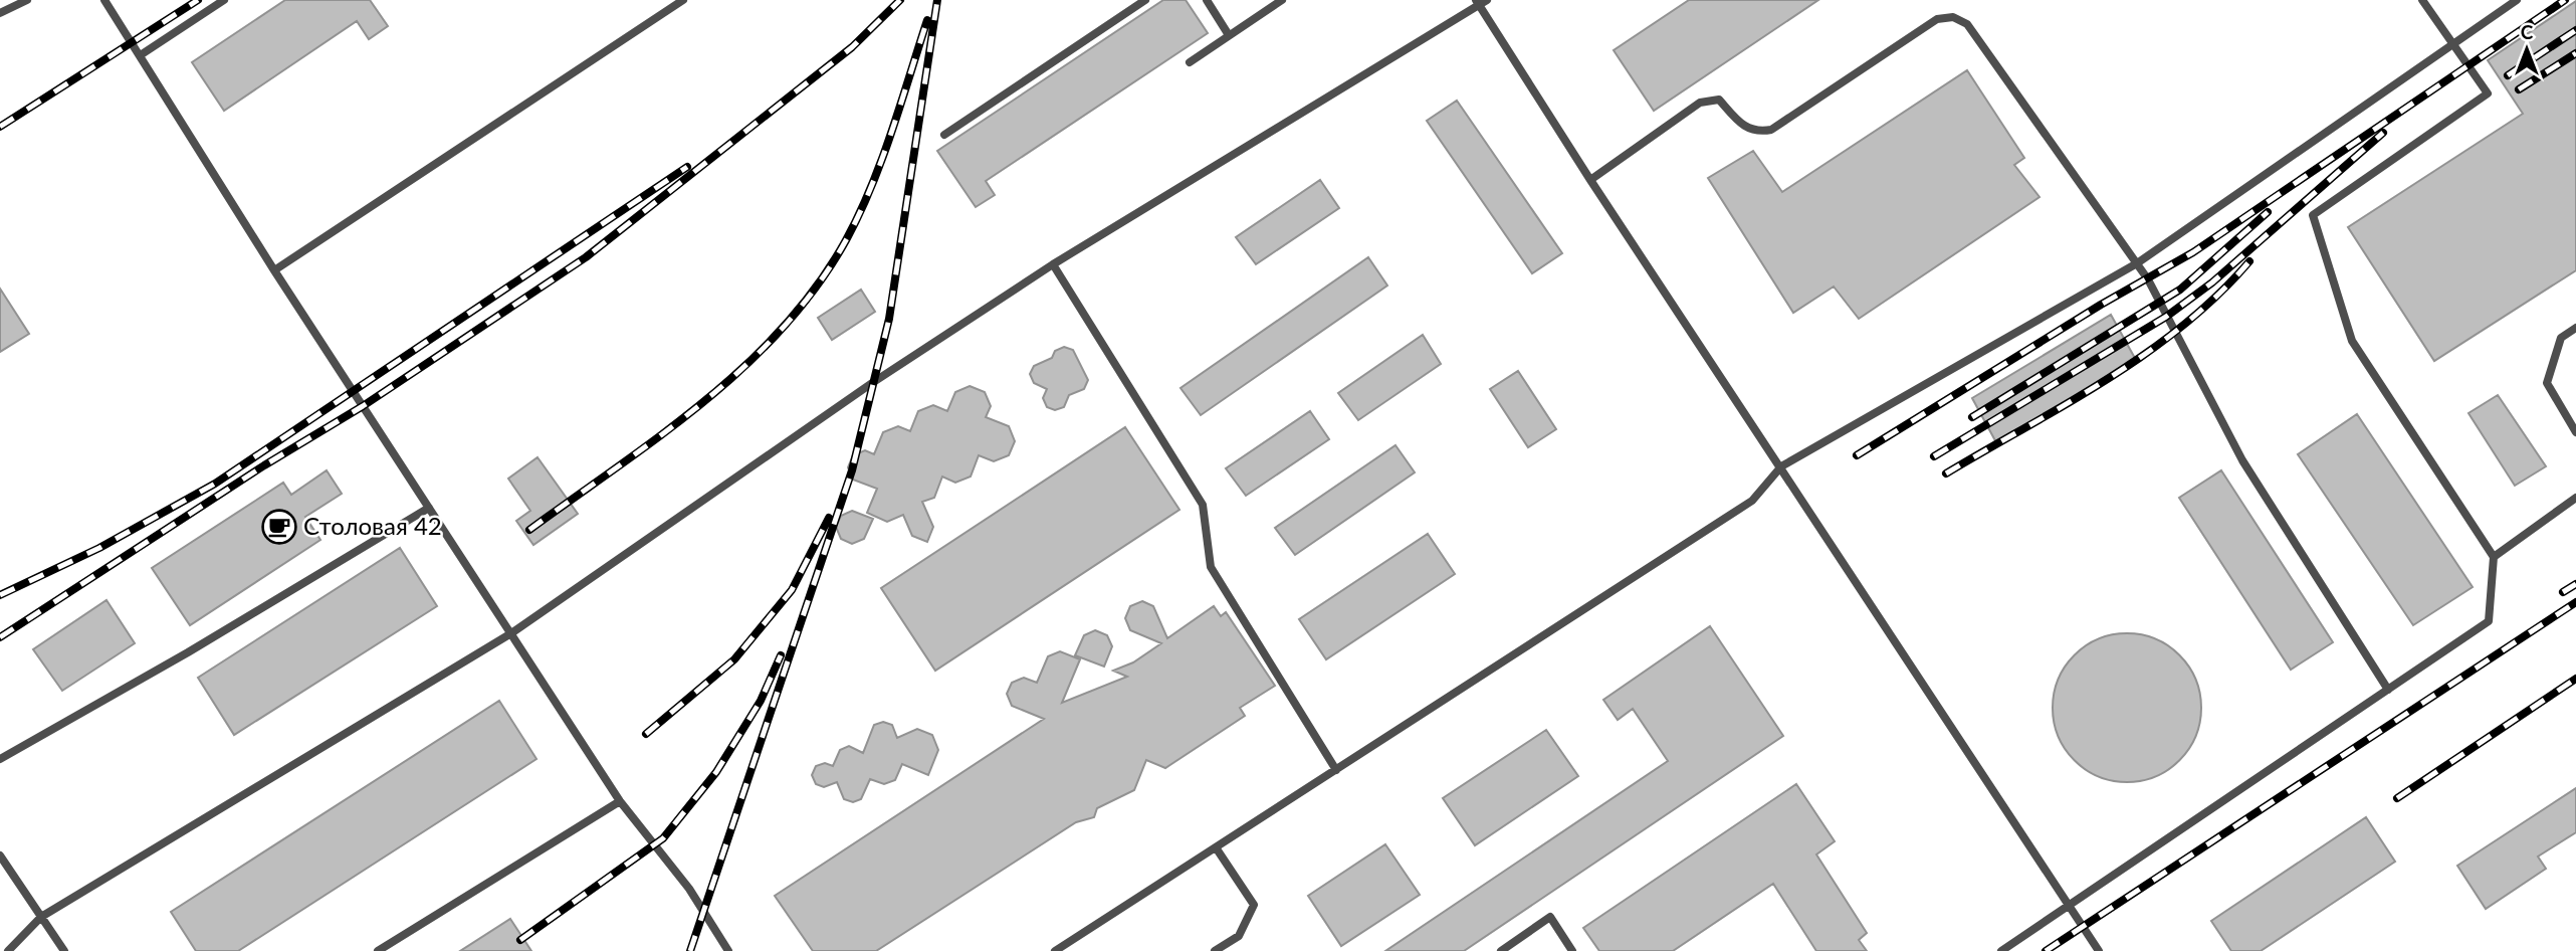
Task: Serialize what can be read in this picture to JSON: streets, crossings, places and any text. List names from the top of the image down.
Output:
{
  "places": {
    "cafe": ["Столовая 42"]
  },
  "north": "top"
}
